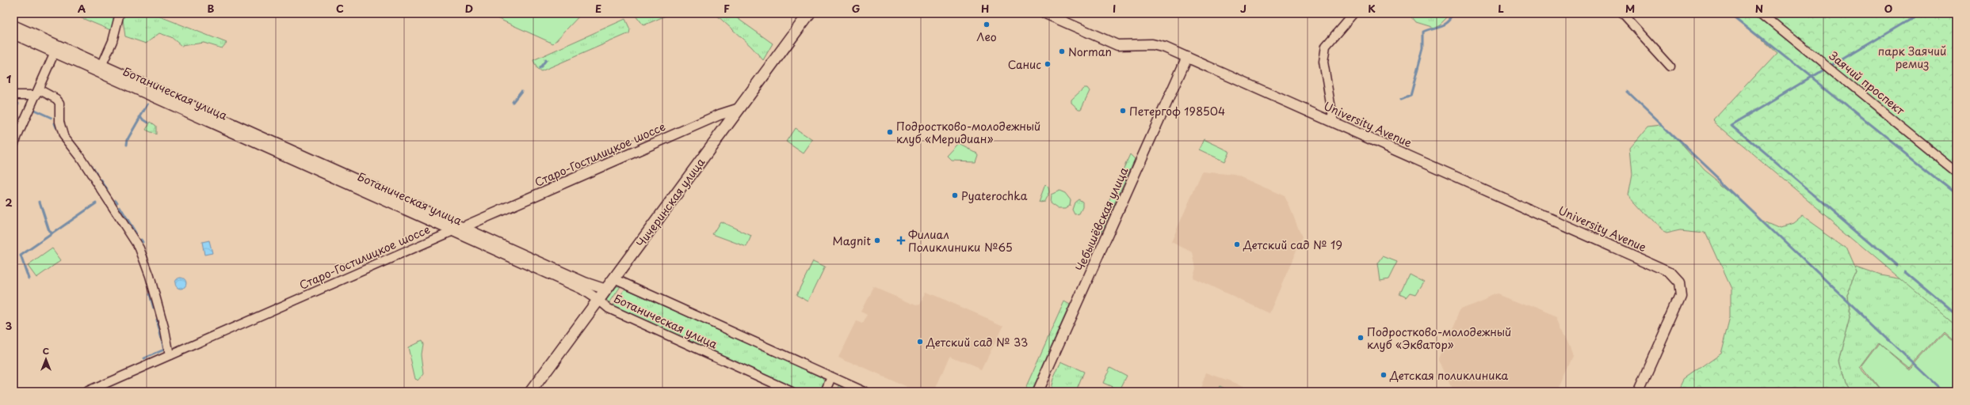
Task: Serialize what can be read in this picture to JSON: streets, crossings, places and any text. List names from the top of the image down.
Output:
{
  "streets": {
    "main road": ["Чичеринская улица"],
    "street": [
      "Заячий проспект",
      "Ботаническая улица",
      "University Avenue",
      "Старо-Гостилицкое шоссе",
      "Чебышёвская улица"
    ]
  },
  "crossings": [
    ["Ботаническая улица", "Старо-Гостилицкое шоссе"],
    ["Ботаническая улица", "Чичеринская улица"],
    ["University Avenue", "Чебышёвская улица"],
    ["Старо-Гостилицкое шоссе", "Чичеринская улица"]
  ],
  "parks": ["парк Заячий ремиз"],
  "places": {
    "other": [
      "Лео",
      "Norman",
      "Санис",
      "Петергоф 198504",
      "Подростково-молодежный клуб «Меридиан»",
      "Pyaterochka",
      "Magnit",
      "Детский сад № 19",
      "Подростково-молодежный клуб «Экватор»",
      "Детский сад № 33",
      "Детская поликлиника"
    ],
    "health": ["Филиал Поликлиники №65"]
  },
  "north": "top",
  "grid": {
    "columns": [
      "A",
      "B",
      "C",
      "D",
      "E",
      "F",
      "G",
      "H",
      "I",
      "J",
      "K",
      "L",
      "M",
      "N",
      "O"
    ],
    "rows": ["1", "2", "3"]
  }
}
